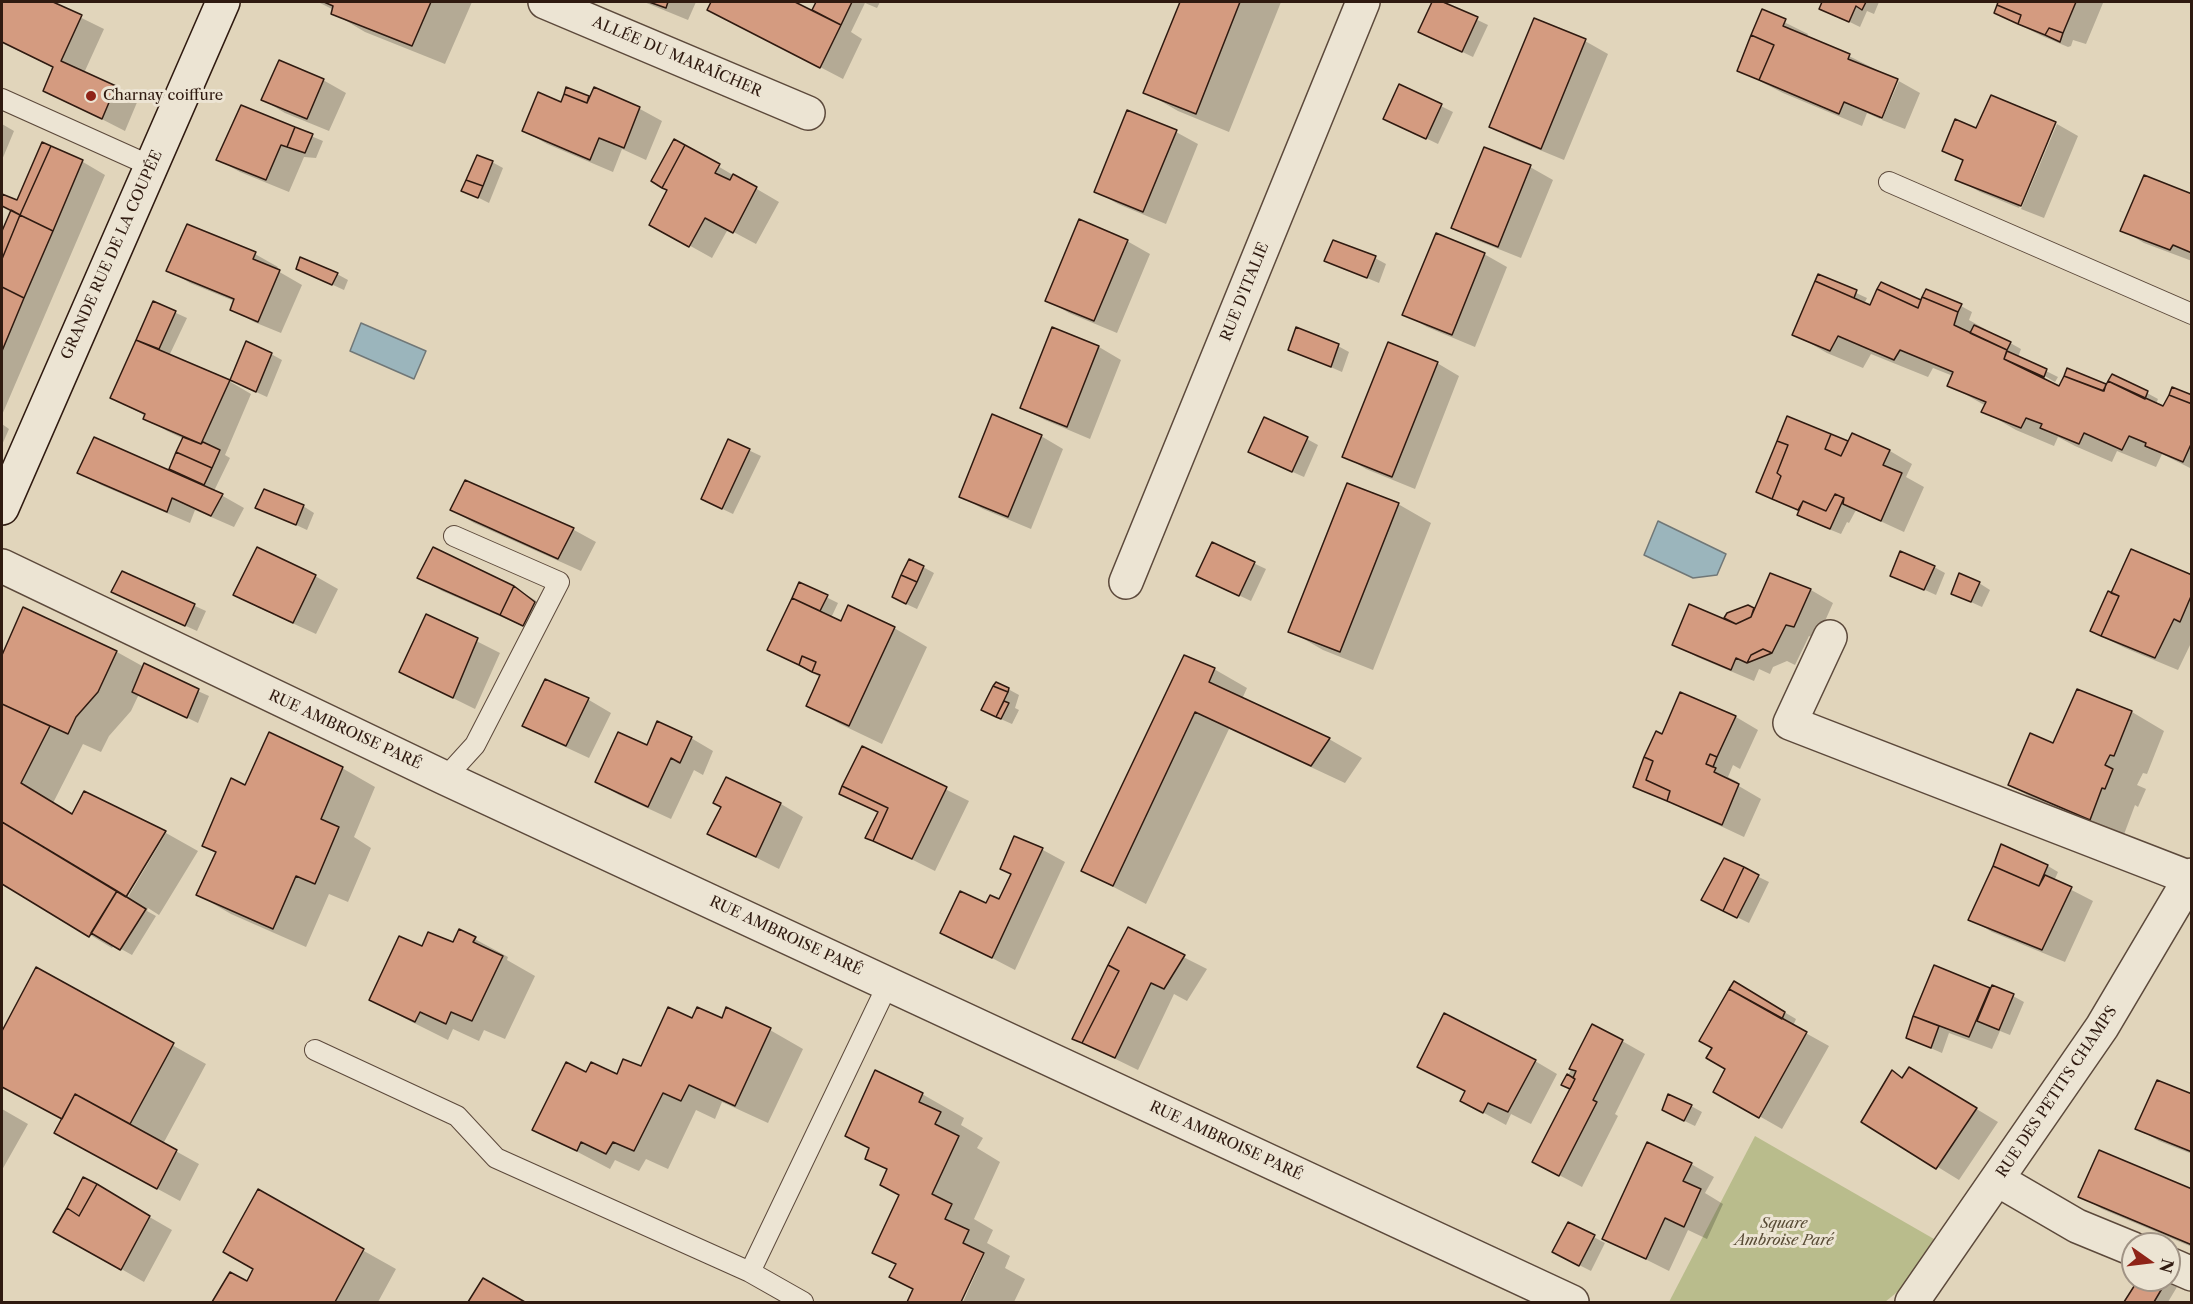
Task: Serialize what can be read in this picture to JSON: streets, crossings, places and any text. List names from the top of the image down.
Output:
{
  "streets": {
    "street": [
      "ALLÉE DU MARAÎCHER",
      "GRANDE RUE DE LA COUPÉE",
      "RUE D'ITALIE",
      "RUE AMBROISE PARÉ",
      "RUE DES PETITS CHAMPS"
    ]
  },
  "parks": ["Square Ambroise Paré"],
  "places": ["Charnay coiffure"],
  "north": "right"
}
